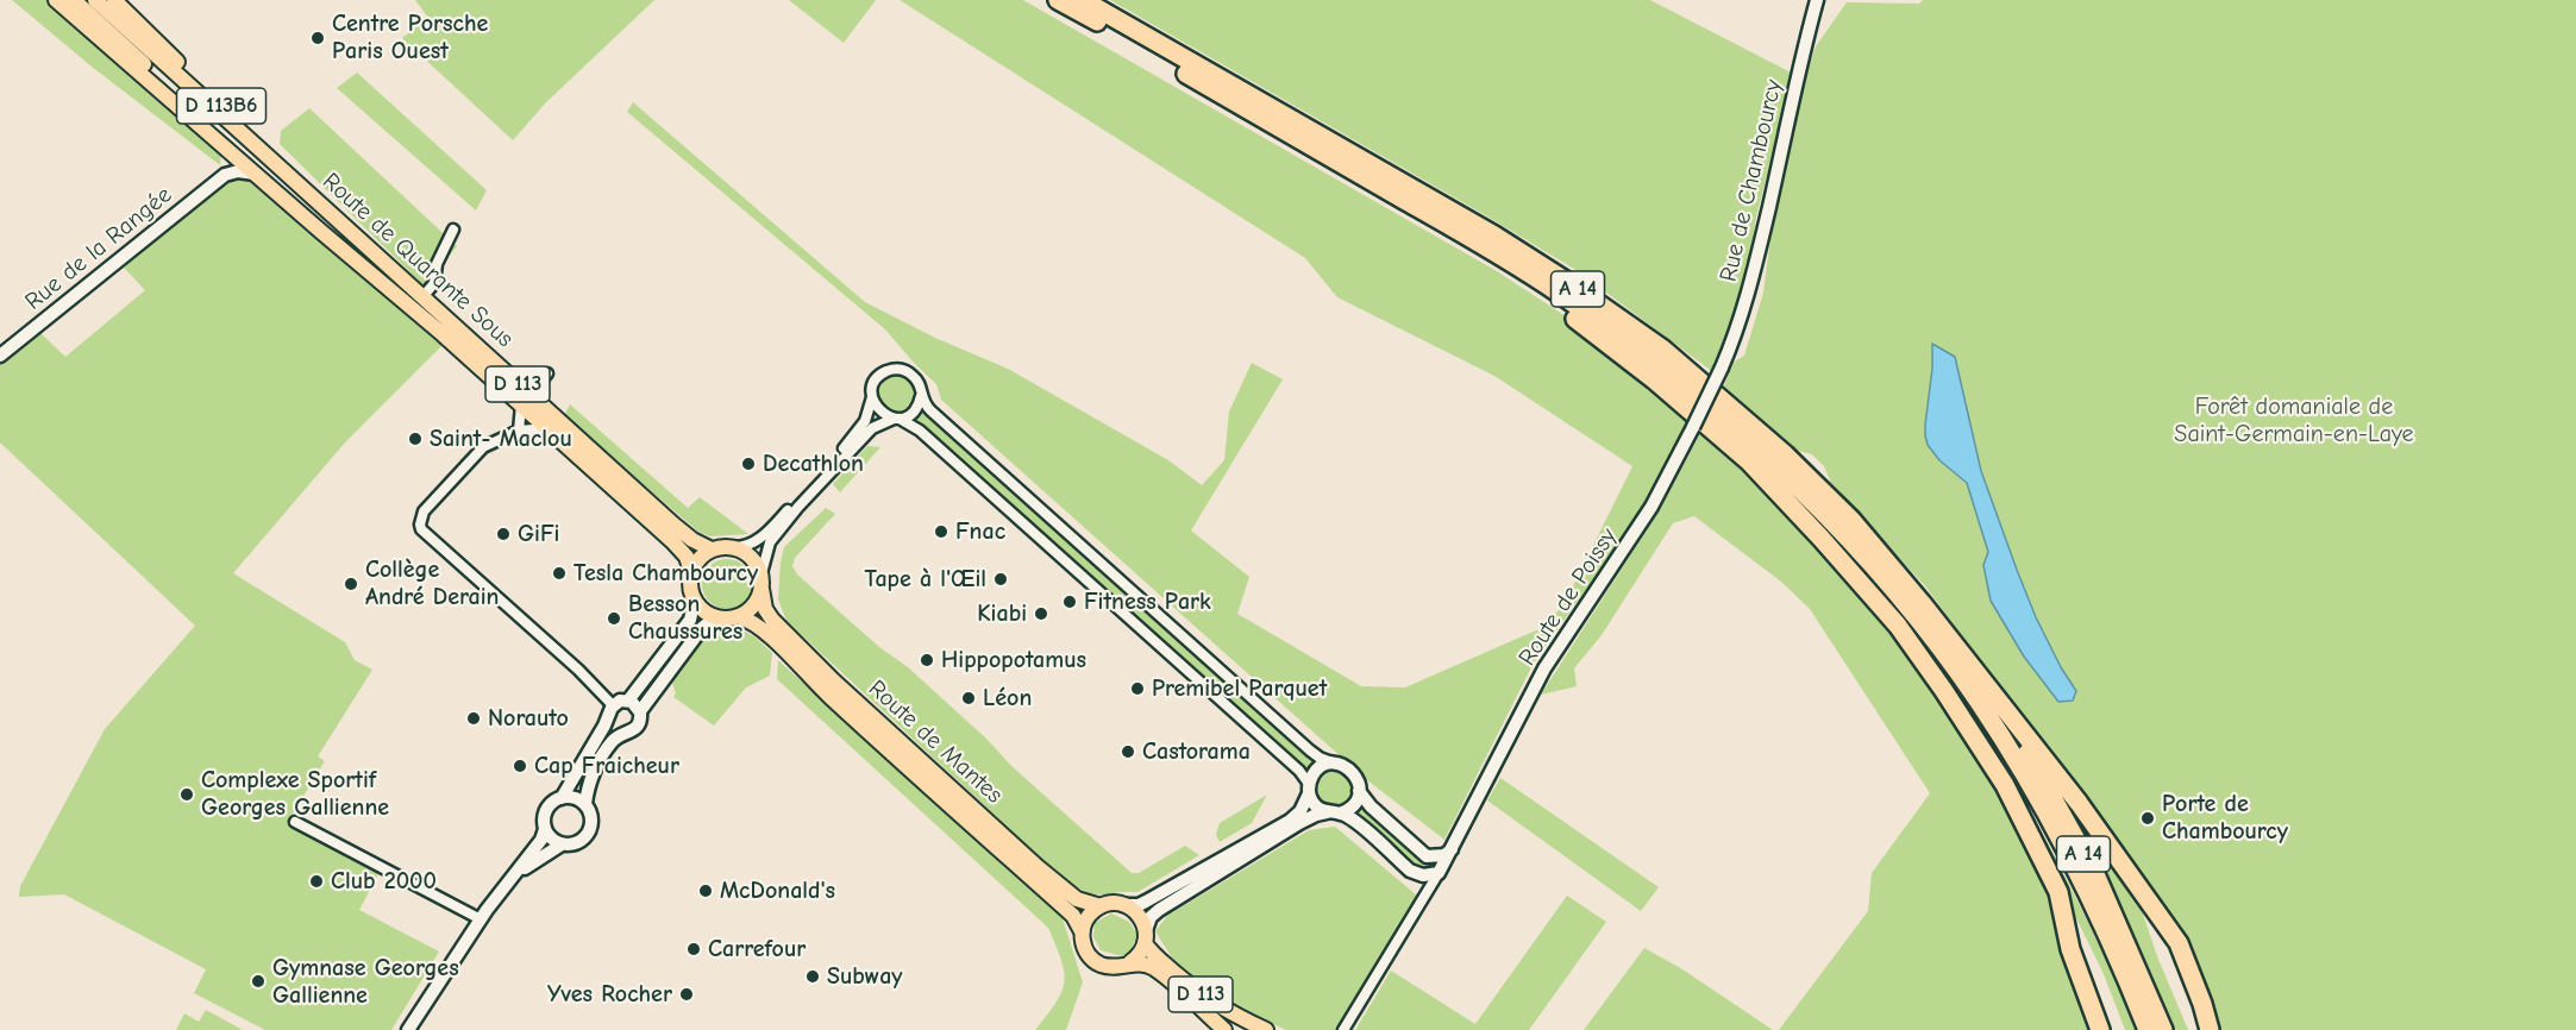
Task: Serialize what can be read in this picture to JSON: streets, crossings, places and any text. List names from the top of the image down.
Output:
{
  "streets": {
    "highway": ["A 14"],
    "main road": [
      "D 113B6",
      "Route de Quarante Sous",
      "D 113",
      "Route de Mantes"
    ],
    "street": ["Rue de Chambourcy", "Rue de la Rangée", "Route de Poissy"]
  },
  "crossings": [
    ["D 113B6", "Route de Quarante Sous"],
    ["Rue de Chambourcy", "Route de Poissy"],
    ["Route de Quarante Sous", "D 113"],
    ["Route de Quarante Sous", "Route de Mantes"],
    ["D 113", "Route de Mantes"]
  ],
  "parks": ["Forêt domaniale de Saint-Germain-en-Laye"],
  "places": [
    "Centre Porsche Paris Ouest",
    "Saint- Maclou",
    "Decathlon",
    "Fnac",
    "GiFi",
    "Tesla Chambourcy",
    "Tape à l'Œil",
    "Collège André Derain",
    "Fitness Park",
    "Kiabi",
    "Besson Chaussures",
    "Hippopotamus",
    "Premibel Parquet",
    "Léon",
    "Norauto",
    "Castorama",
    "Cap Fraicheur",
    "Complexe Sportif Georges Gallienne",
    "Porte de Chambourcy",
    "Club 2000",
    "McDonald's",
    "Carrefour",
    "Subway",
    "Gymnase Georges Gallienne",
    "Yves Rocher"
  ]
}
